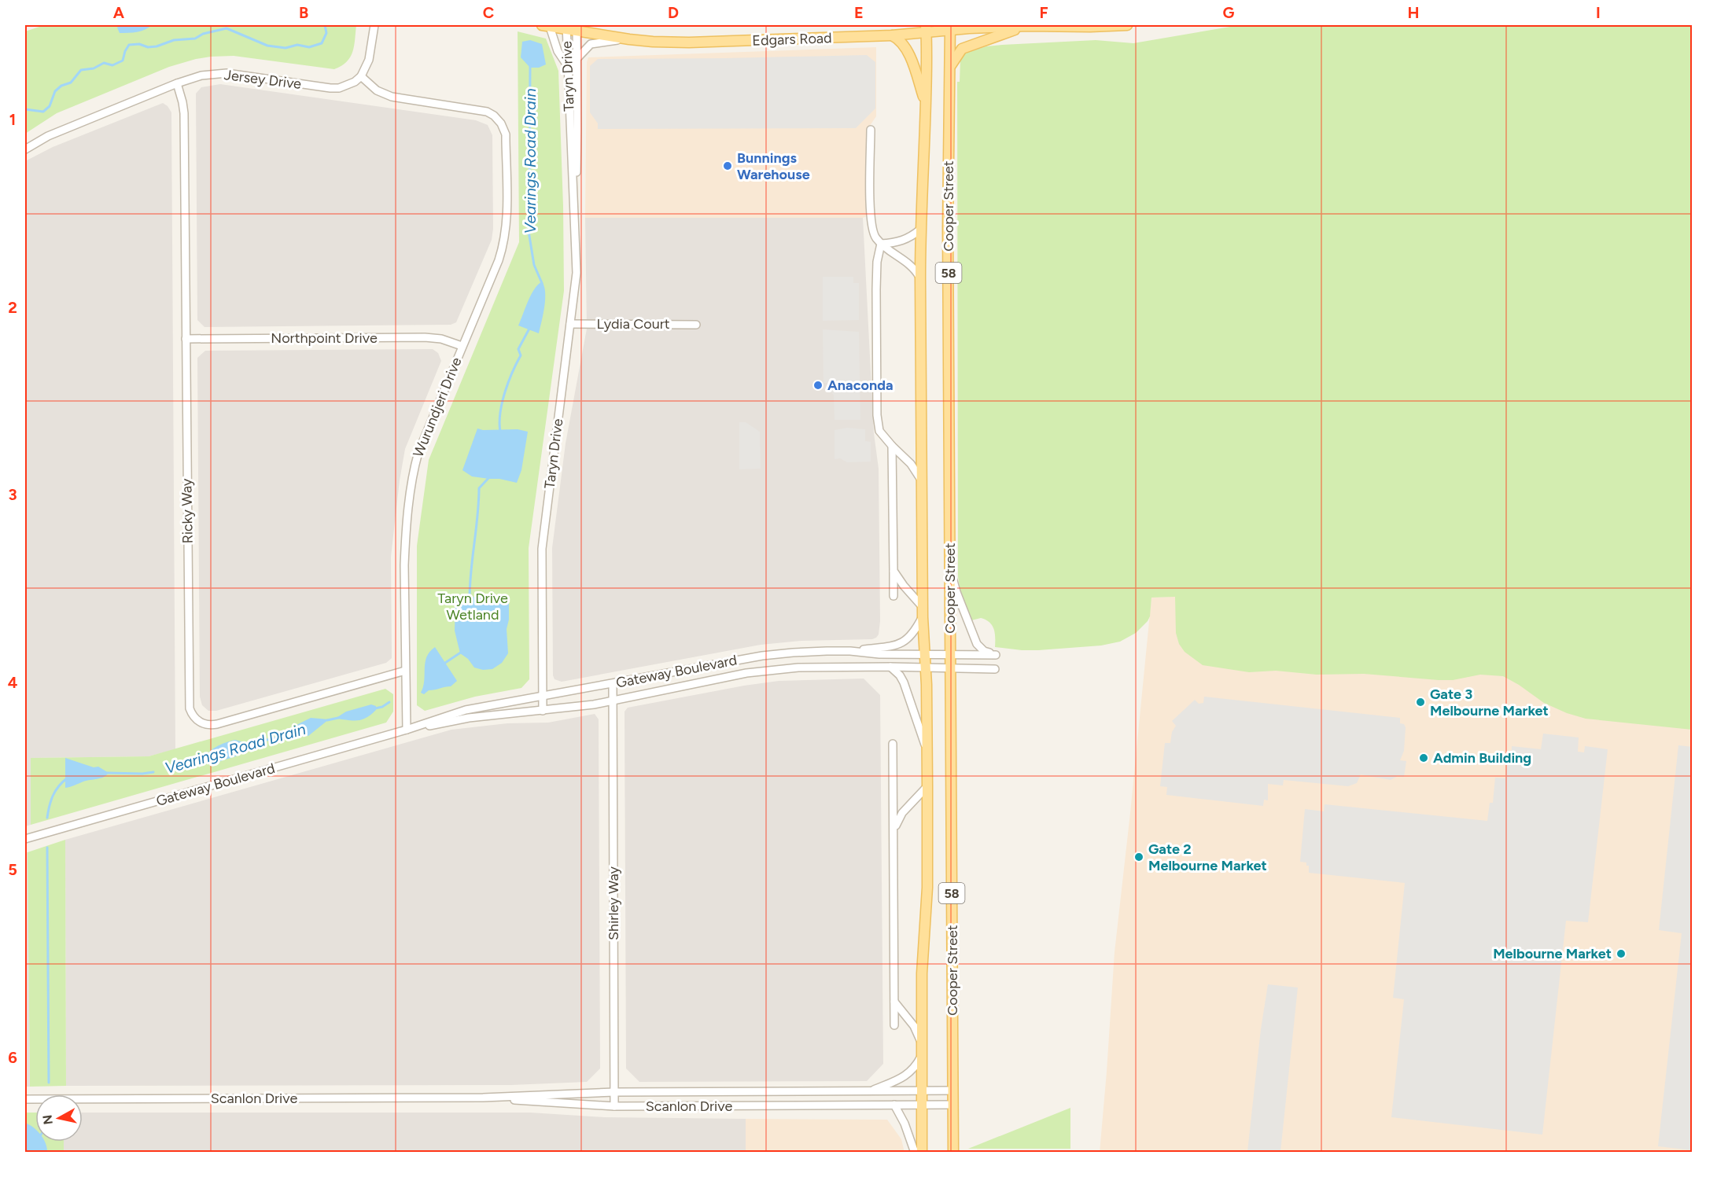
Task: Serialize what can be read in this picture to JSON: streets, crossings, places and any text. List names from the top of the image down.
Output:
{
  "streets": {
    "main road": ["Edgars Road", "Cooper Street", "58"],
    "street": [
      "Taryn Drive",
      "Jersey Drive",
      "Lydia Court",
      "Northpoint Drive",
      "Wurundjeri Drive",
      "Ricky Way",
      "Gateway Boulevard",
      "Shirley Way",
      "Scanlon Drive"
    ]
  },
  "crossings": [
    ["Edgars Road", "Taryn Drive"],
    ["Edgars Road", "Cooper Street"],
    ["Taryn Drive", "Lydia Court"],
    ["Taryn Drive", "Gateway Boulevard"],
    ["Jersey Drive", "Wurundjeri Drive"],
    ["Jersey Drive", "Ricky Way"],
    ["Cooper Street", "Gateway Boulevard"],
    ["Cooper Street", "Scanlon Drive"],
    ["Northpoint Drive", "Wurundjeri Drive"],
    ["Northpoint Drive", "Ricky Way"],
    ["Wurundjeri Drive", "Ricky Way"],
    ["Wurundjeri Drive", "Gateway Boulevard"],
    ["Gateway Boulevard", "Shirley Way"],
    ["Shirley Way", "Scanlon Drive"]
  ],
  "water": ["Vearings Road Drain"],
  "parks": ["Taryn Drive Wetland"],
  "places": [
    "Bunnings Warehouse",
    "Anaconda",
    "Gate 3 Melbourne Market",
    "Admin Building",
    "Gate 2 Melbourne Market",
    "Melbourne Market"
  ],
  "north": "left",
  "grid": {
    "columns": [
      "A",
      "B",
      "C",
      "D",
      "E",
      "F",
      "G",
      "H",
      "I"
    ],
    "rows": [
      "1",
      "2",
      "3",
      "4",
      "5",
      "6"
    ]
  }
}
